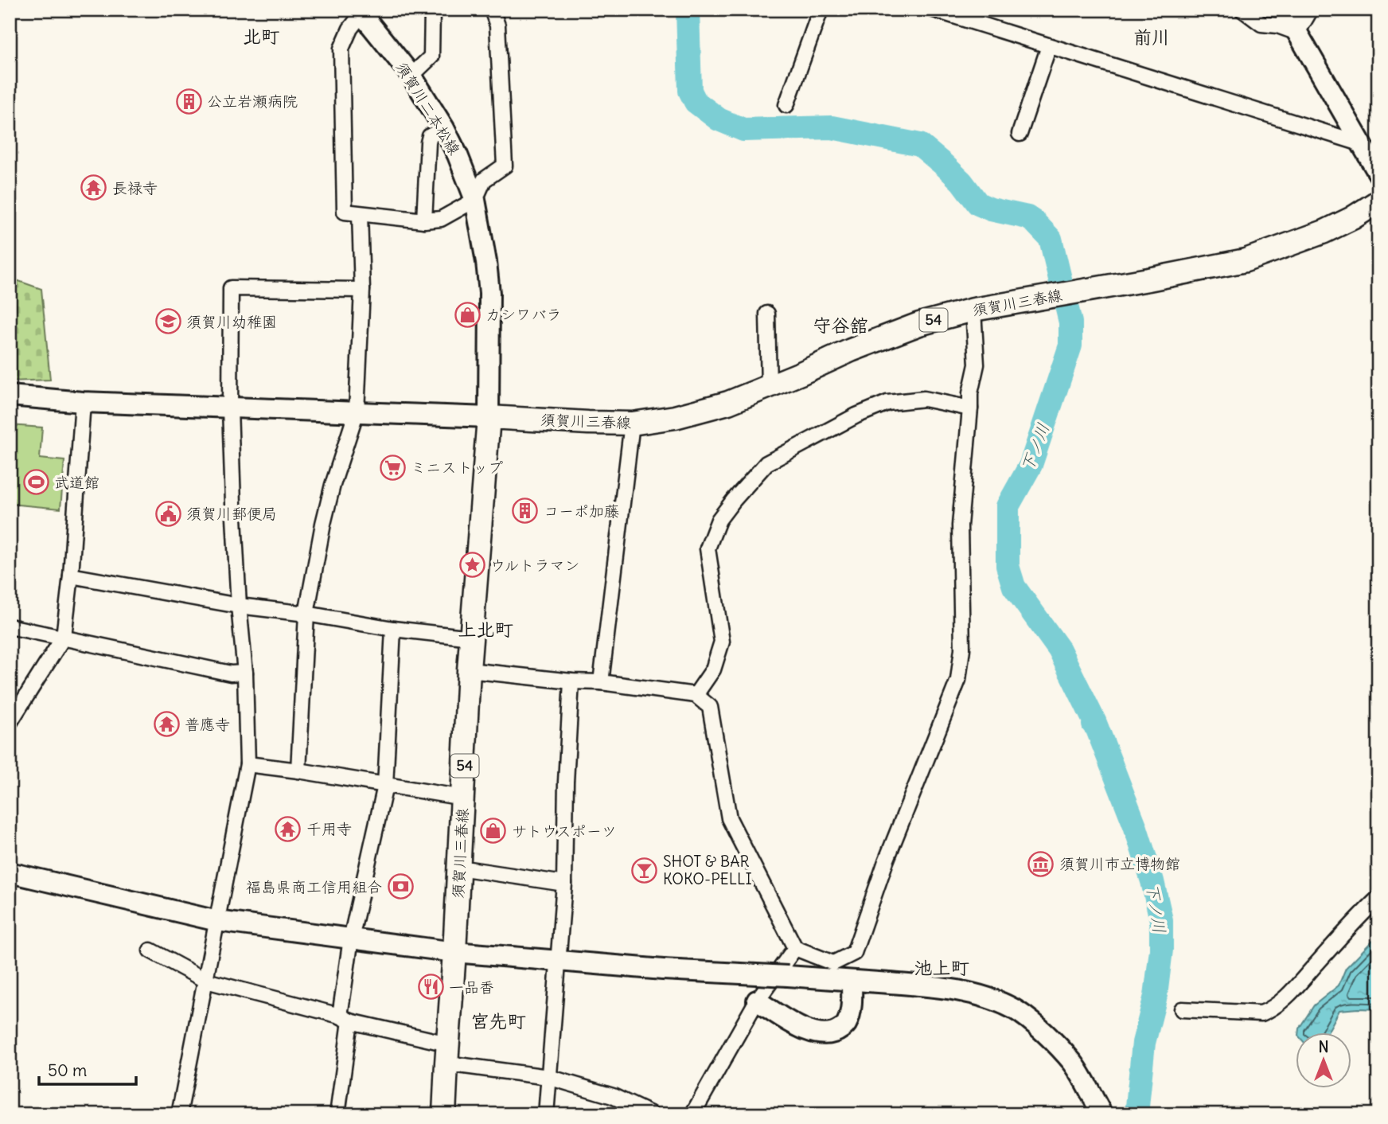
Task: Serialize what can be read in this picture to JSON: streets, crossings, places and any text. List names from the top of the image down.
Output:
{
  "streets": {
    "main road": ["須賀川三春線", "54"],
    "street": ["須賀川二本松線"]
  },
  "crossings": [
    ["須賀川二本松線", "須賀川三春線"]
  ],
  "districts": [
    "北町",
    "前川",
    "守谷舘",
    "上北町",
    "池上町",
    "宮先町"
  ],
  "water": ["下ノ川"],
  "places": {
    "building": ["公立岩瀬病院", "コーポ加藤"],
    "temple": ["長禄寺", "普應寺", "千用寺"],
    "shop": ["カシワバラ", "サトウスポーツ"],
    "school or university": ["須賀川幼稚園"],
    "supermarket": ["ミニストップ"],
    "sports": ["武道館"],
    "public building": ["須賀川郵便局"],
    "place": ["ウルトラマン"],
    "museum": ["須賀川市立博物館"],
    "bar": ["SHOT & BAR KOKO-PELLI"],
    "bank": ["福島県商工信用組合"],
    "restaurant": ["一品香"]
  },
  "scale_bar": "50 m",
  "north": "top"
}
